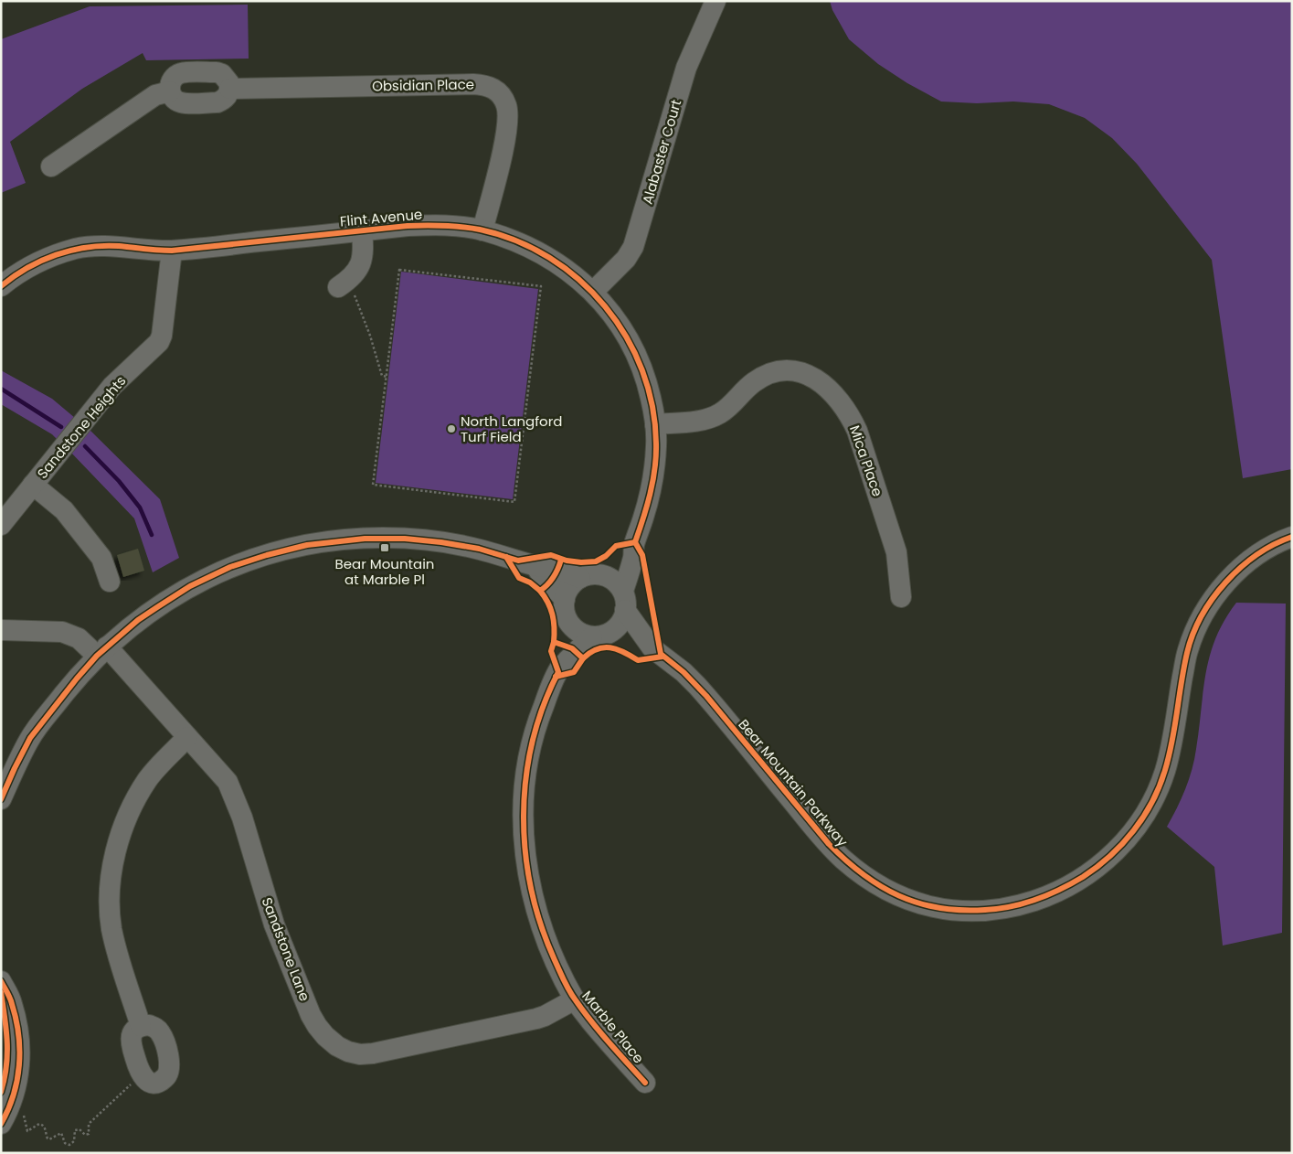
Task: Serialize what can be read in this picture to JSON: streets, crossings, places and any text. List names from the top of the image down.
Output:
{
  "streets": {
    "street": [
      "Obsidian Place",
      "Alabaster Court",
      "Flint Avenue",
      "Sandstone Heights",
      "Mica Place",
      "Bear Mountain Parkway",
      "Sandstone Lane",
      "Marble Place"
    ]
  },
  "crossings": [
    ["Obsidian Place", "Flint Avenue"],
    ["Alabaster Court", "Flint Avenue"],
    ["Flint Avenue", "Sandstone Heights"],
    ["Flint Avenue", "Mica Place"],
    ["Flint Avenue", "Bear Mountain Parkway"],
    ["Flint Avenue", "Marble Place"],
    ["Bear Mountain Parkway", "Marble Place"],
    ["Sandstone Lane", "Marble Place"]
  ],
  "places": {
    "other": ["North Langford Turf Field"],
    "transit": ["Bear Mountain at Marble Pl"]
  }
}
